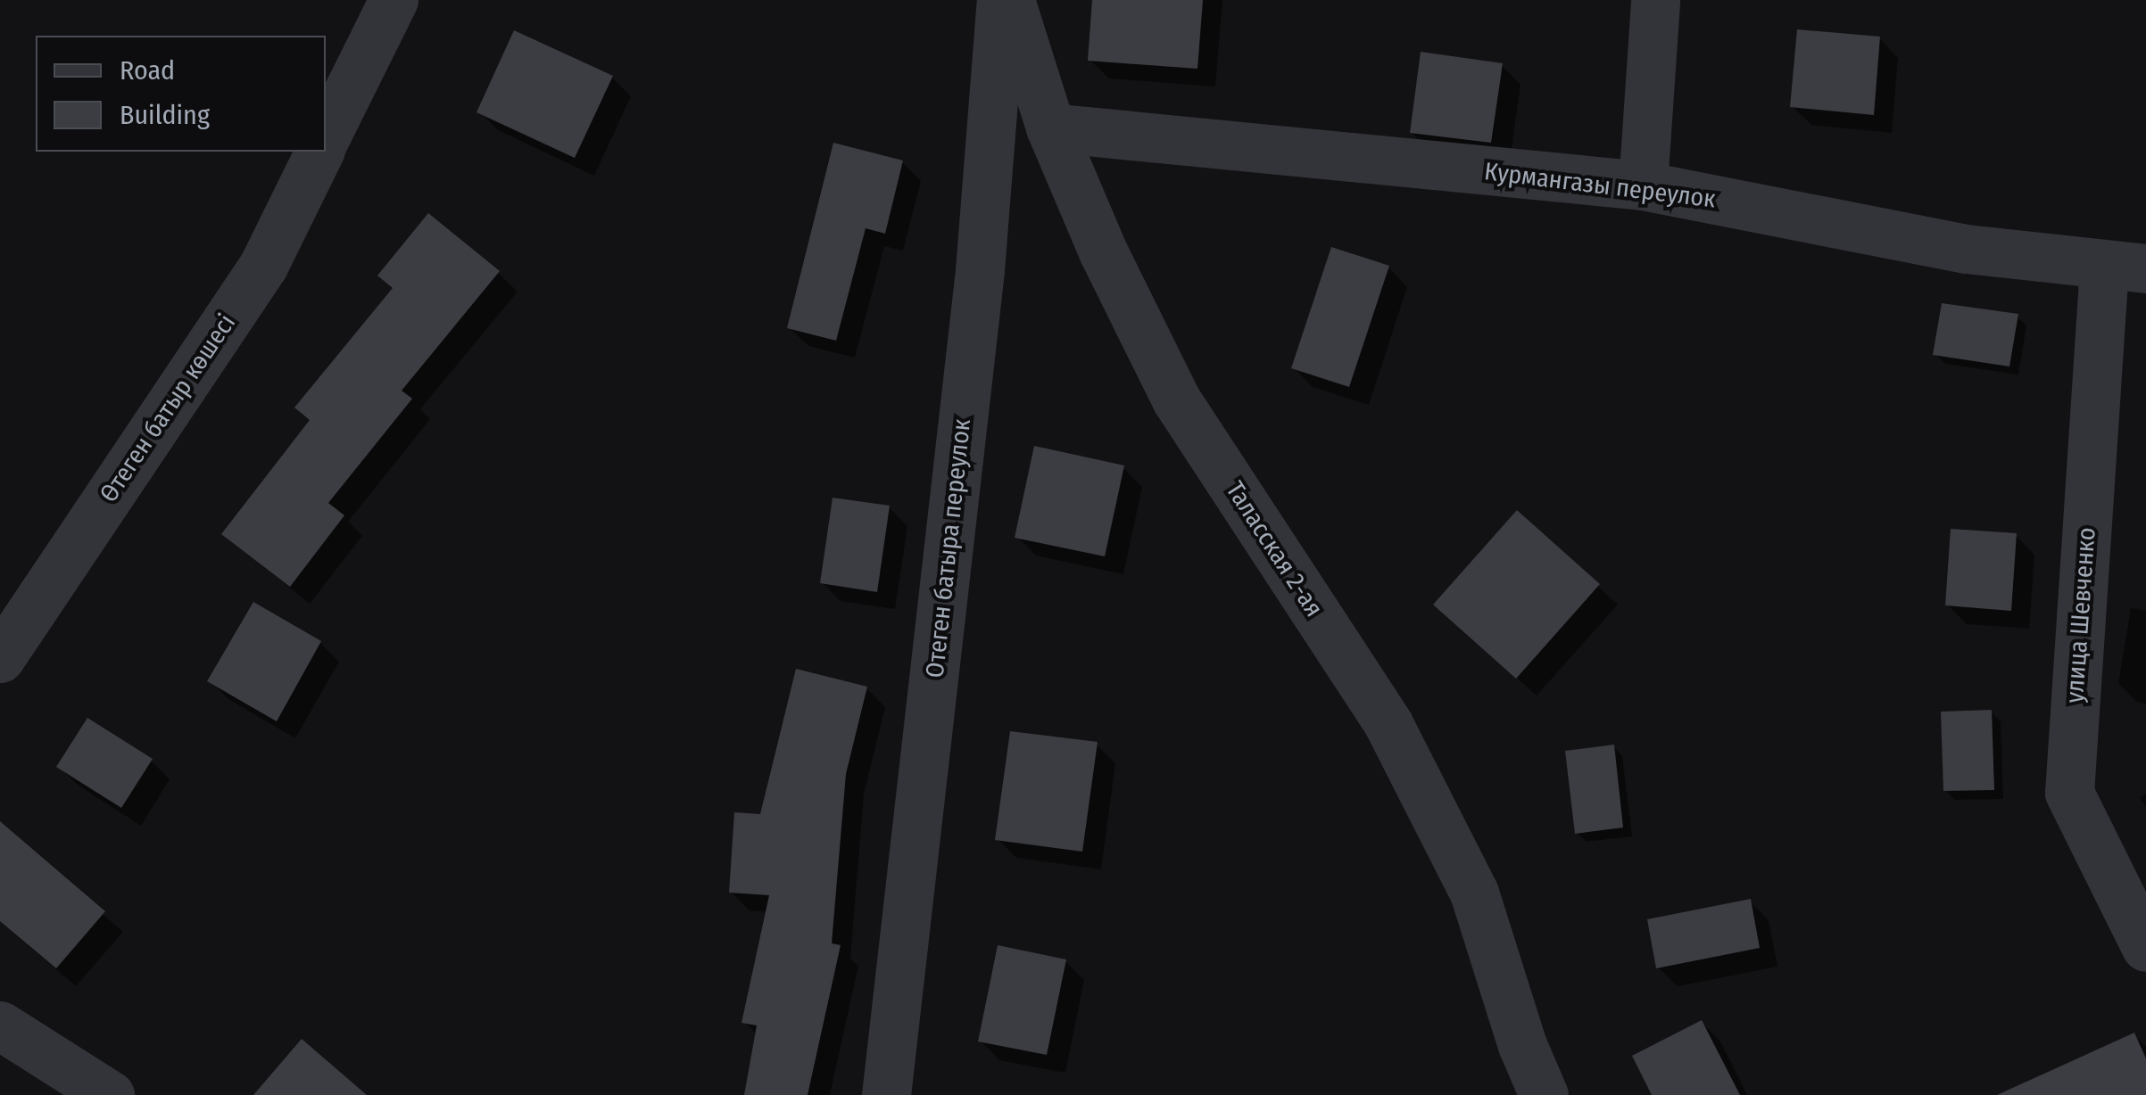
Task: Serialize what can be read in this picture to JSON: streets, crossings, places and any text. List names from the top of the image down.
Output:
{
  "streets": {
    "street": [
      "Курмангазы переулок",
      "Өтеген батыр көшесі",
      "Отеген батыра переулок",
      "Таласская 2-ая",
      "улица Шевченко"
    ]
  },
  "crossings": [
    ["Курмангазы переулок", "Таласская 2-ая"],
    ["Курмангазы переулок", "улица Шевченко"]
  ],
  "legend": ["Road", "Building"]
}
